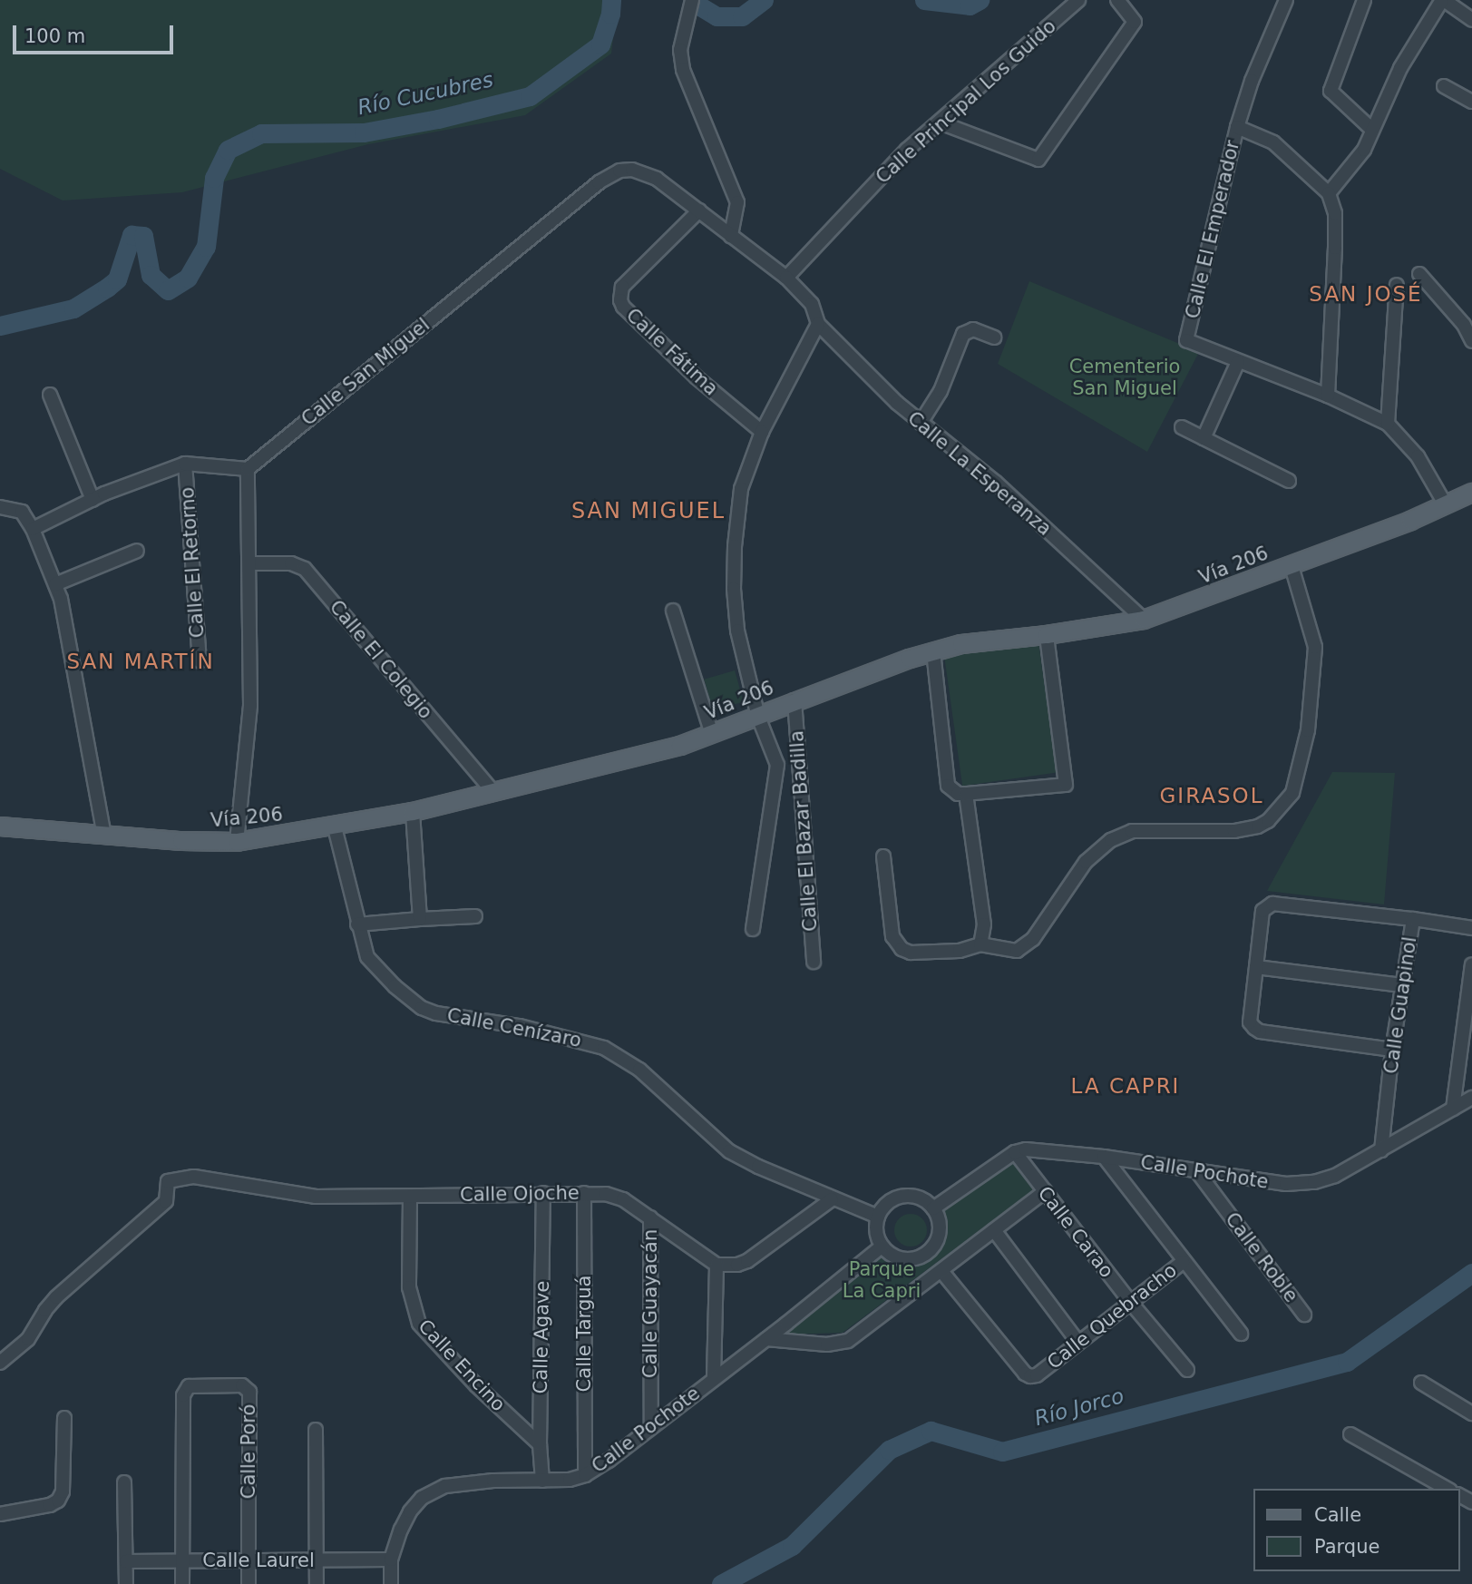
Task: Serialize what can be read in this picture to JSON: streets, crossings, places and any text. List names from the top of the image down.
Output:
{
  "streets": {
    "main road": ["Vía 206"],
    "street": [
      "Calle Principal Los Guido",
      "Calle El Emperador",
      "Calle Fátima",
      "Calle San Miguel",
      "Calle La Esperanza",
      "Calle El Retorno",
      "Calle El Colegio",
      "Calle El Bazar Badilla",
      "Calle Guapinol",
      "Calle Cenízaro",
      "Calle Pochote",
      "Calle Ojoche",
      "Calle Carao",
      "Calle Roble",
      "Calle Guayacán",
      "Calle Quebracho",
      "Calle Targuá",
      "Calle Agave",
      "Calle Encino",
      "Calle Poró",
      "Calle Laurel"
    ]
  },
  "crossings": [
    ["Calle Principal Los Guido", "Calle San Miguel"],
    ["Calle El Emperador", "Vía 206"],
    ["Calle Fátima", "Calle San Miguel"],
    ["Calle La Esperanza", "Vía 206"],
    ["Vía 206", "Calle El Colegio"],
    ["Vía 206", "Calle El Bazar Badilla"],
    ["Vía 206", "Calle Cenízaro"],
    ["Calle Guapinol", "Calle Pochote"],
    ["Calle Cenízaro", "Calle Pochote"],
    ["Calle Pochote", "Calle Carao"],
    ["Calle Pochote", "Calle Roble"],
    ["Calle Pochote", "Calle Guayacán"],
    ["Calle Pochote", "Calle Targuá"],
    ["Calle Pochote", "Calle Agave"],
    ["Calle Pochote", "Calle Laurel"],
    ["Calle Ojoche", "Calle Guayacán"],
    ["Calle Ojoche", "Calle Targuá"],
    ["Calle Ojoche", "Calle Agave"],
    ["Calle Ojoche", "Calle Encino"],
    ["Calle Carao", "Calle Quebracho"],
    ["Calle Agave", "Calle Encino"],
    ["Calle Poró", "Calle Laurel"]
  ],
  "districts": [
    "SAN JOSÉ",
    "SAN MIGUEL",
    "SAN MARTÍN",
    "GIRASOL",
    "LA CAPRI"
  ],
  "water": ["Río Cucubres", "Río Jorco"],
  "parks": ["Cementerio San Miguel", "Parque La Capri"],
  "legend": ["Calle", "Parque"],
  "scale_bar": "100 m"
}
